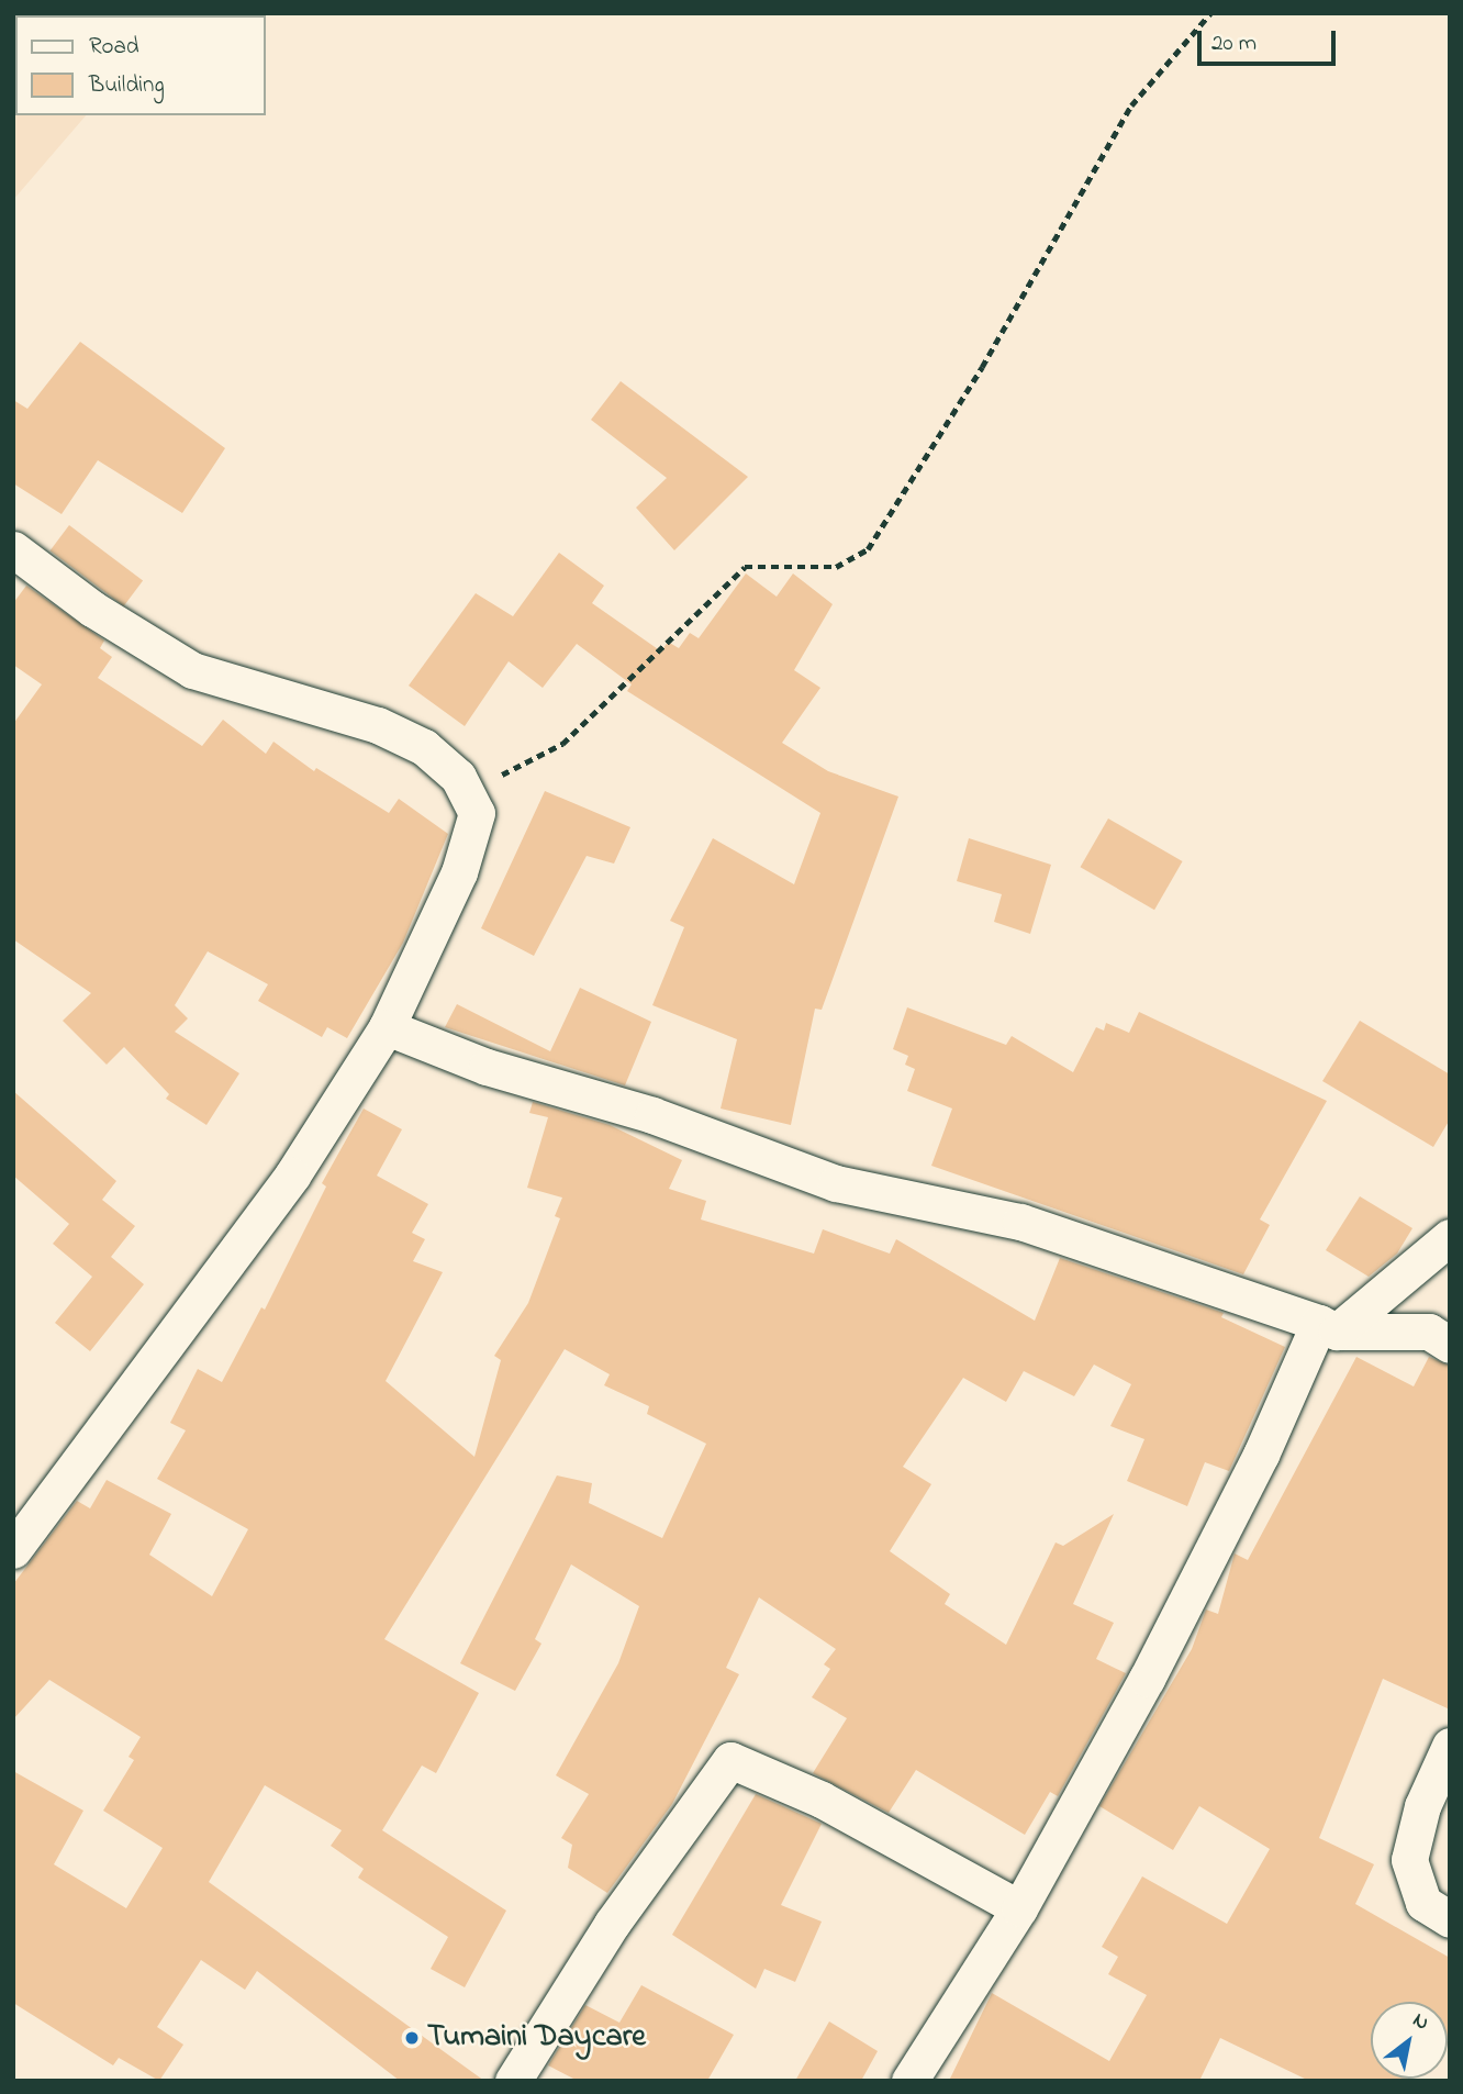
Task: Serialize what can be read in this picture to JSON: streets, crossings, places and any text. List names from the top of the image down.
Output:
{
  "places": ["Tumaini Daycare"],
  "legend": ["Road", "Building"],
  "scale_bar": "20 m",
  "north": "top right"
}
